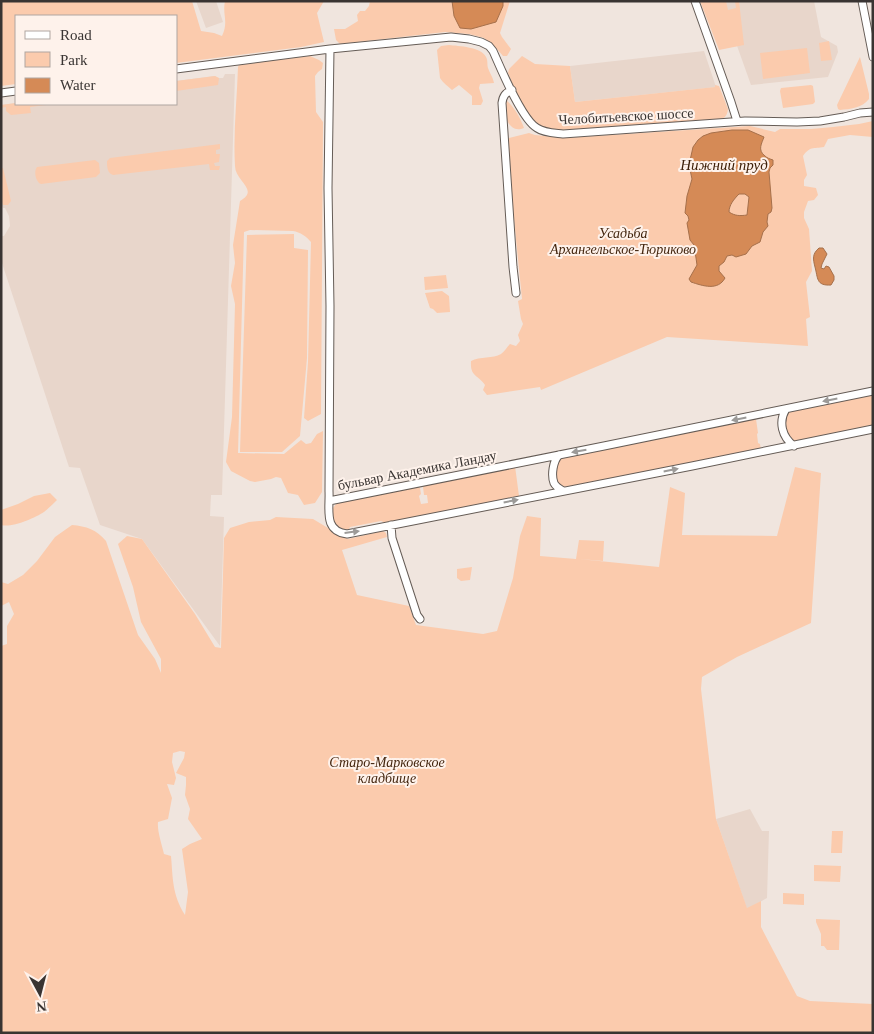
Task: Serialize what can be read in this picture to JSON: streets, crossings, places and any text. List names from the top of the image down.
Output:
{
  "streets": {
    "street": ["Челобитьевское шоссе", "бульвар Академика Ландау"]
  },
  "water": ["Нижний пруд"],
  "parks": ["Усадьба Архангельское-Тюриково", "Старо-Марковское кладбище"],
  "legend": ["Road", "Park", "Water"],
  "north": "bottom"
}
